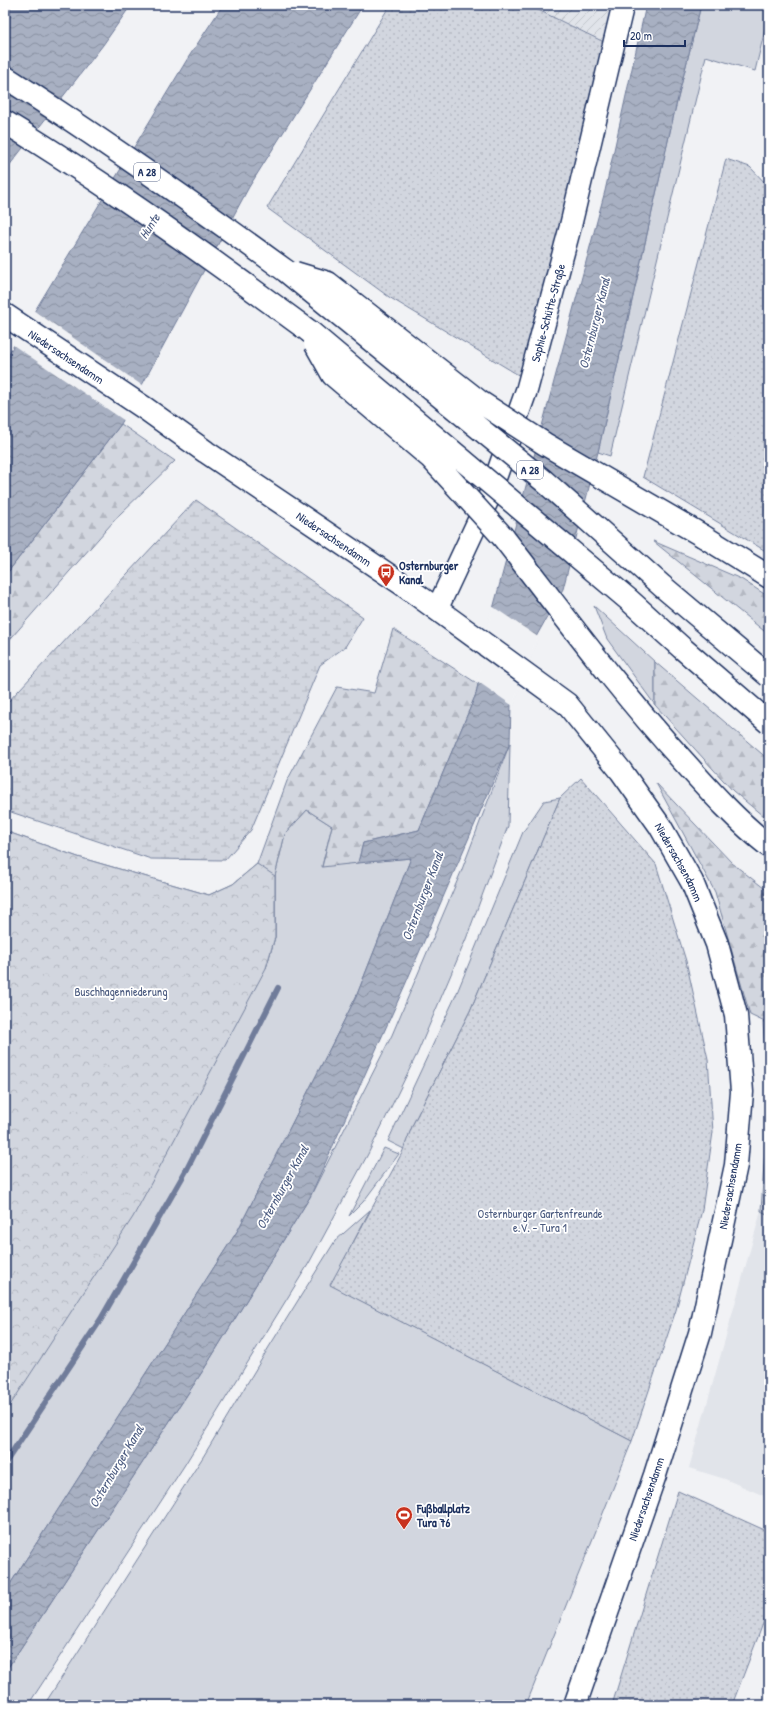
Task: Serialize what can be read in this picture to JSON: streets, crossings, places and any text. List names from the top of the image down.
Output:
{
  "streets": {
    "main road": ["A 28", "Niedersachsendamm"],
    "street": ["Sophie-Schütte-Straße"]
  },
  "crossings": [
    ["Sophie-Schütte-Straße", "Niedersachsendamm"]
  ],
  "water": ["Hunte", "Osternburger Kanal"],
  "parks": ["Buschhagenniederung", "Osternburger Gartenfreunde e.V. - Tura 1"],
  "places": {
    "bus stop": ["Osternburger Kanal"],
    "sports": ["Fußballplatz Tura 76"]
  },
  "scale_bar": "20 m"
}
